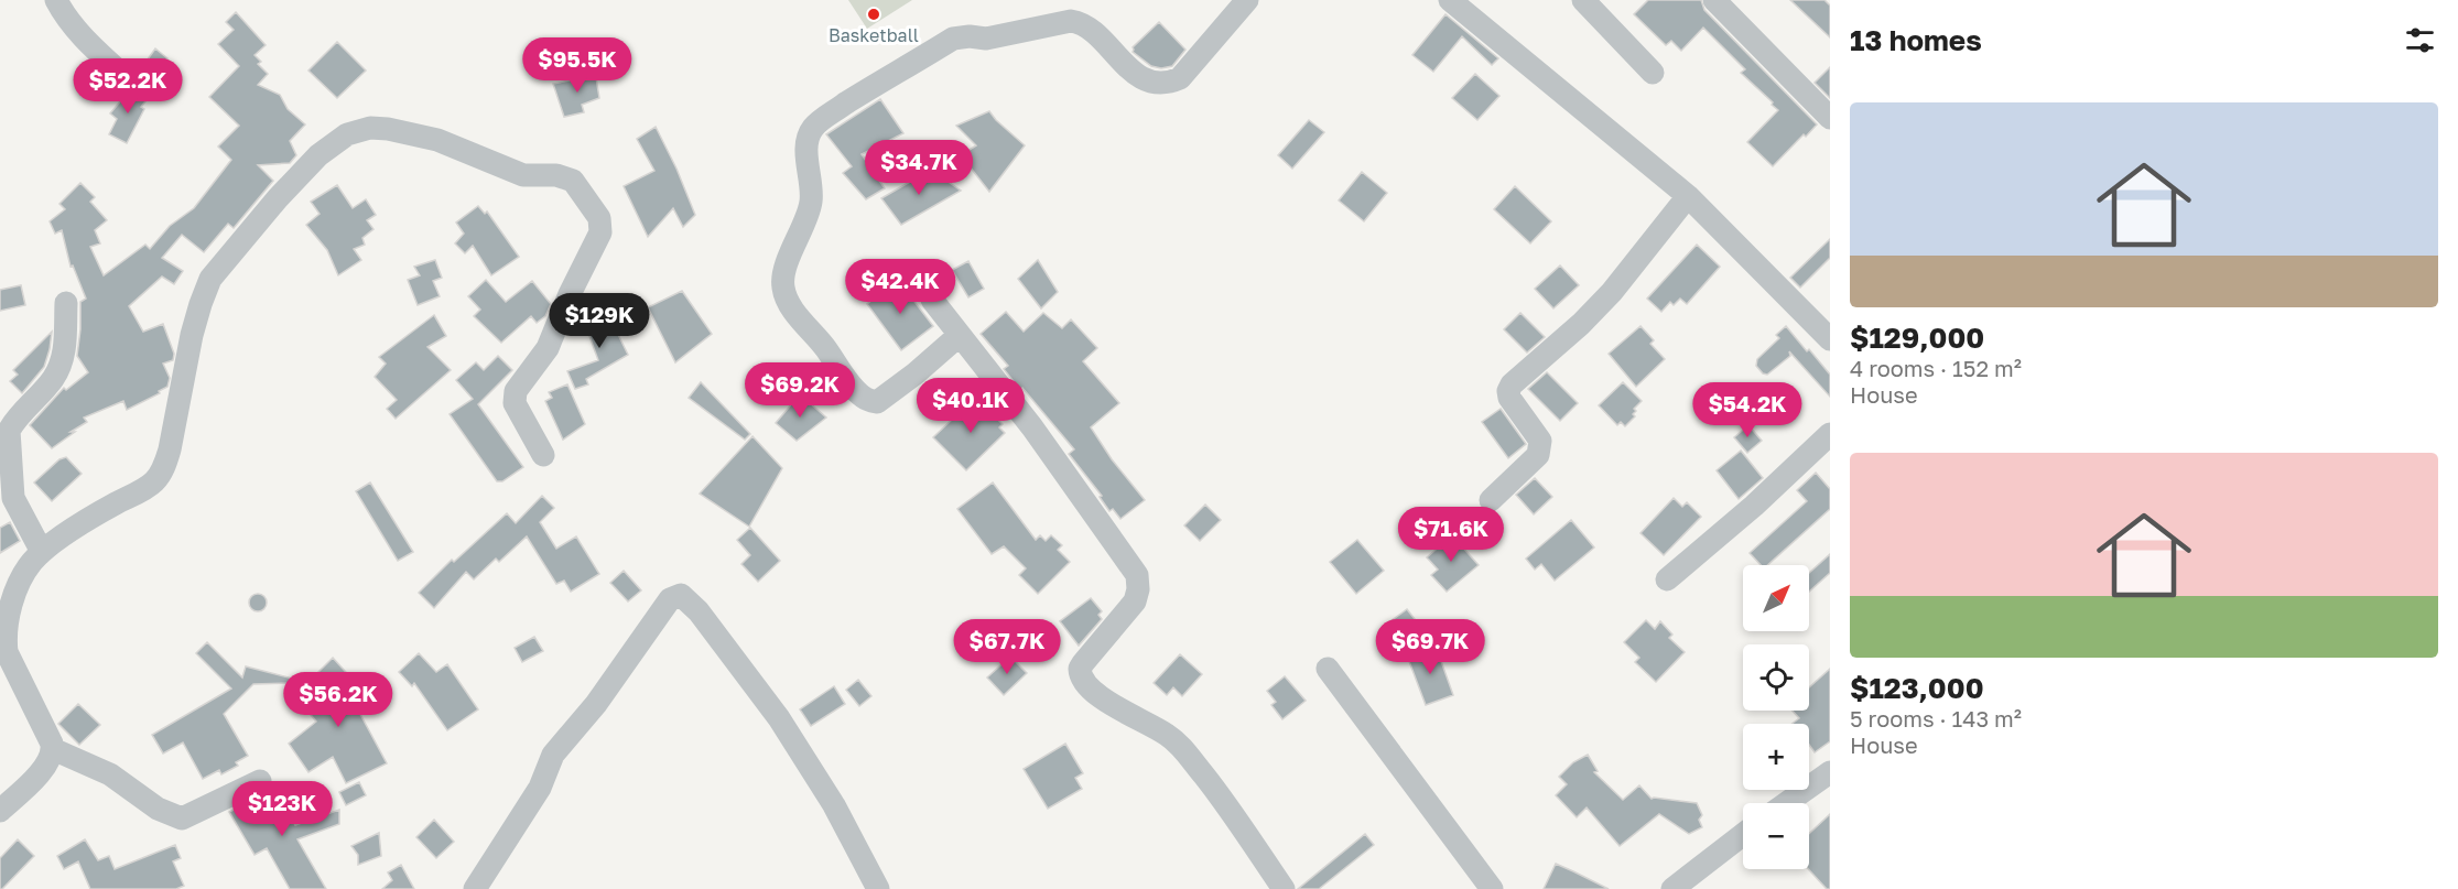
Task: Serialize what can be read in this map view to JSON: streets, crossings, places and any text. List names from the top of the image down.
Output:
{
  "places": ["Basketball"],
  "north": "top right",
  "page": {
    "heading": "13 homes",
    "price": [
      "$95.5K",
      "$52.2K",
      "$34.7K",
      "$42.4K",
      "$129K",
      "$69.2K",
      "$40.1K",
      "$54.2K",
      "$71.6K",
      "$67.7K",
      "$69.7K",
      "$56.2K",
      "$123K"
    ],
    "list": [
      {
        "name": "$129,000",
        "note": "4 rooms · 152 m² · House"
      },
      {
        "name": "$123,000",
        "note": "5 rooms · 143 m² · House"
      }
    ],
    "map_buttons": ["+", "−"]
  }
}
